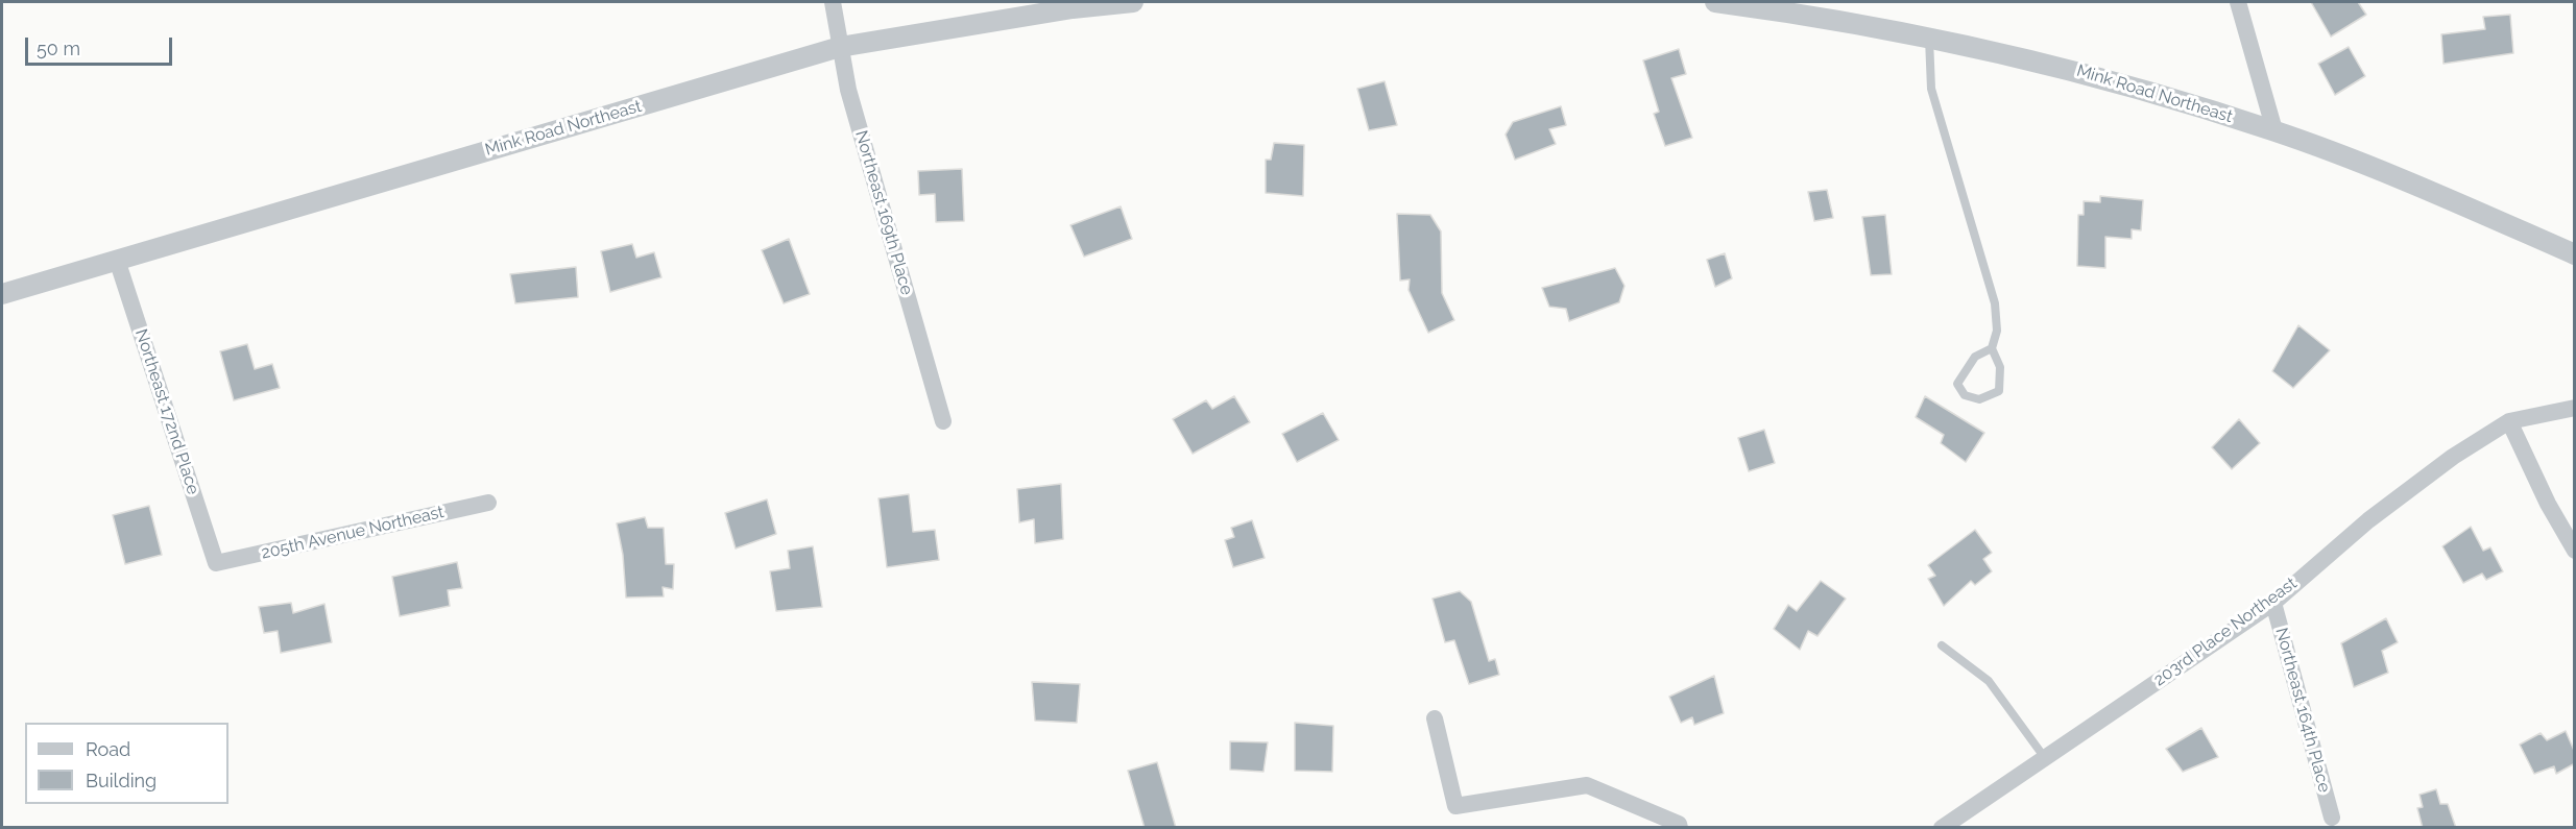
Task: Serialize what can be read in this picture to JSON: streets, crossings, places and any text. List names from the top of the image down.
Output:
{
  "streets": {
    "street": [
      "Mink Road Northeast",
      "Northeast 169th Place",
      "Northeast 172nd Place",
      "205th Avenue Northeast",
      "203rd Place Northeast",
      "Northeast 164th Place"
    ]
  },
  "crossings": [
    ["Mink Road Northeast", "Northeast 169th Place"],
    ["Mink Road Northeast", "Northeast 172nd Place"],
    ["Northeast 172nd Place", "205th Avenue Northeast"],
    ["203rd Place Northeast", "Northeast 164th Place"]
  ],
  "legend": ["Road", "Building"],
  "scale_bar": "50 m"
}
